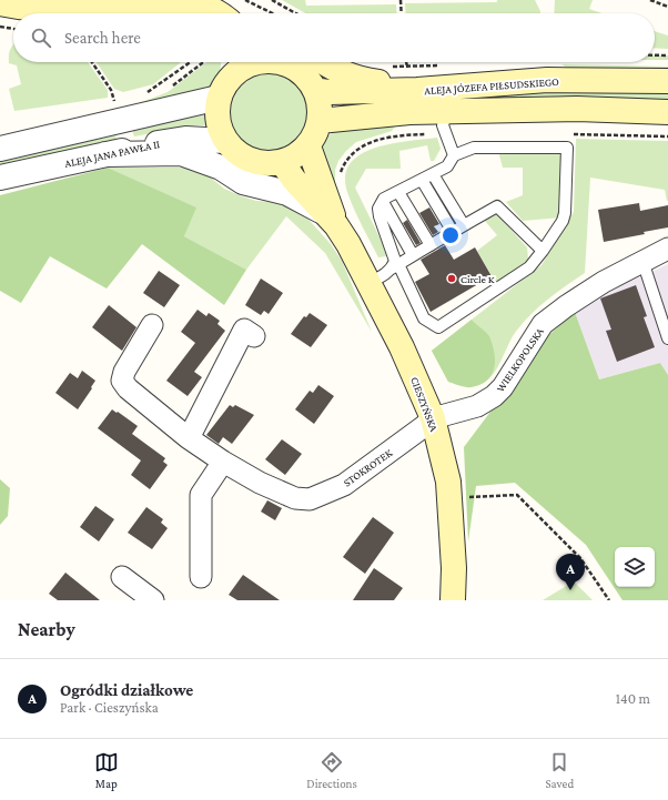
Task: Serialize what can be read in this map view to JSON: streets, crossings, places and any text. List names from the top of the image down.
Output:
{
  "streets": {
    "main road": ["ALEJA JÓZEFA PIŁSUDSKIEGO", "CIESZYŃSKA"],
    "street": ["ALEJA JANA PAWŁA II", "WIELKOPOLSKA", "STOKROTEK"]
  },
  "crossings": [
    ["WIELKOPOLSKA", "CIESZYŃSKA"],
    ["WIELKOPOLSKA", "STOKROTEK"],
    ["CIESZYŃSKA", "STOKROTEK"]
  ],
  "places": ["Circle K"],
  "page": {
    "search": "Search here",
    "pins": "A",
    "heading": "Nearby",
    "list": [
      {
        "mark": "A",
        "name": "Ogródki działkowe",
        "note": "Park · Cieszyńska",
        "value": "140 m"
      }
    ],
    "nav": ["Map", "Directions", "Saved"]
  }
}
